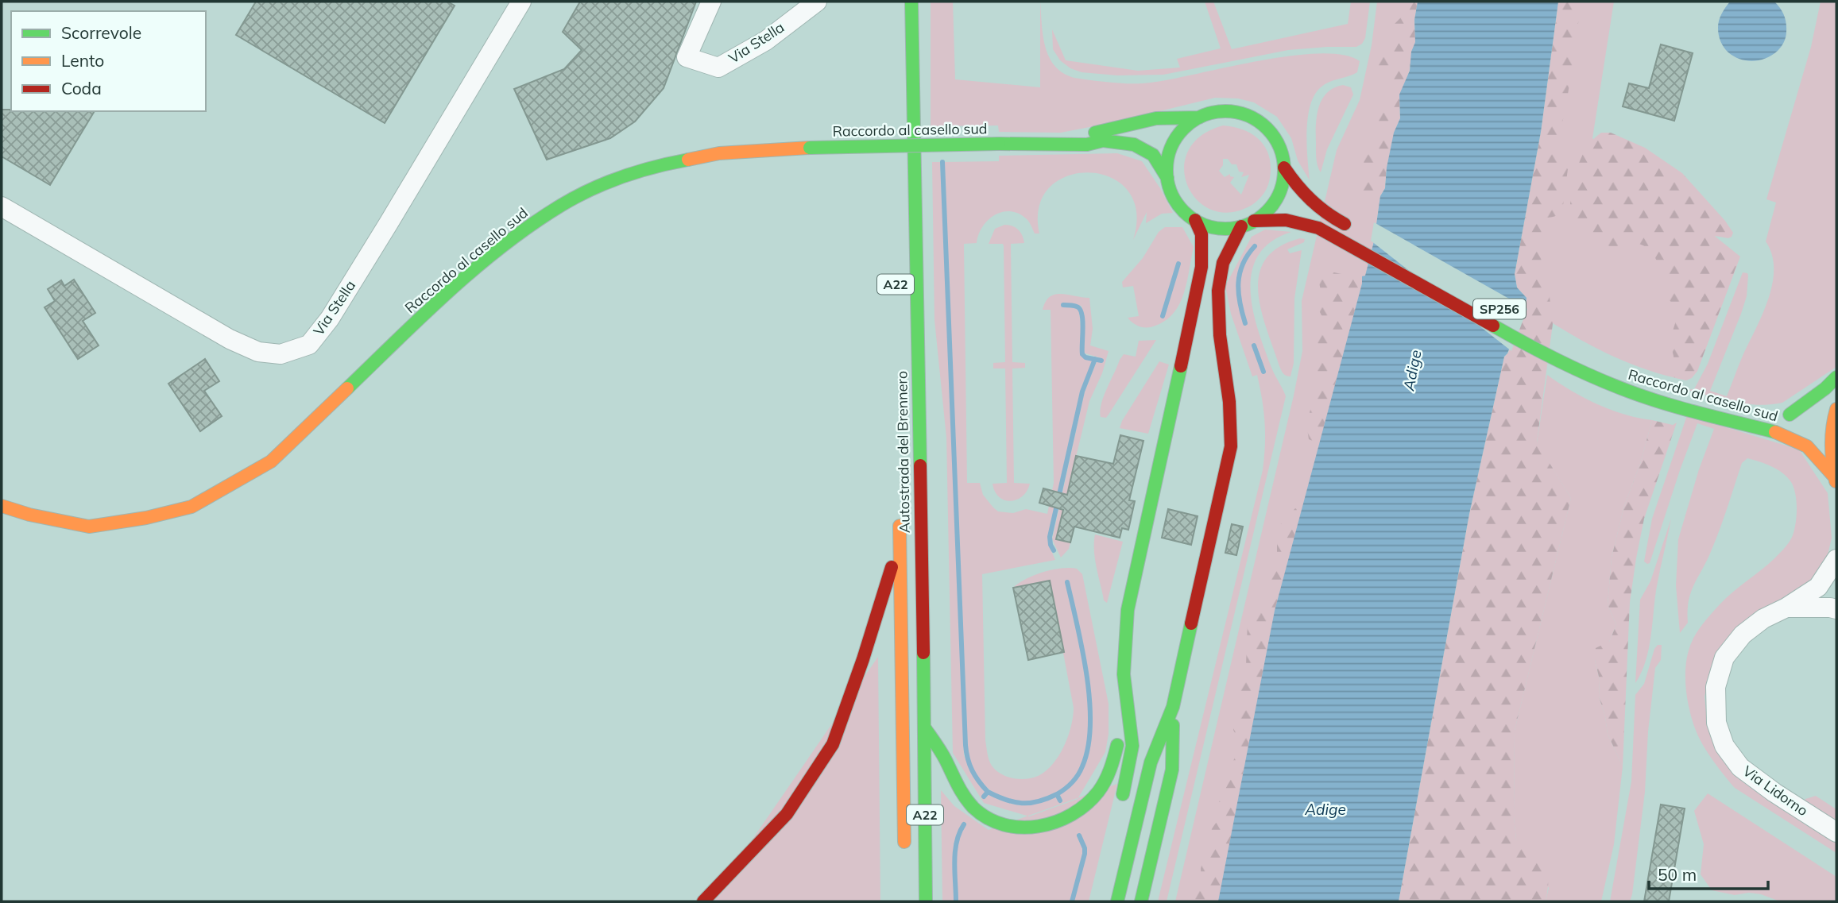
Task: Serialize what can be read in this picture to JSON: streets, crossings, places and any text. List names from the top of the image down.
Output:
{
  "streets": {
    "main road": [
      "Raccordo al casello sud",
      "A22",
      "SP256",
      "Autostrada del Brennero"
    ],
    "street": ["Via Stella", "Via Lidorno"]
  },
  "water": ["Adige"],
  "legend": ["Scorrevole", "Lento", "Coda"],
  "scale_bar": "50 m"
}
